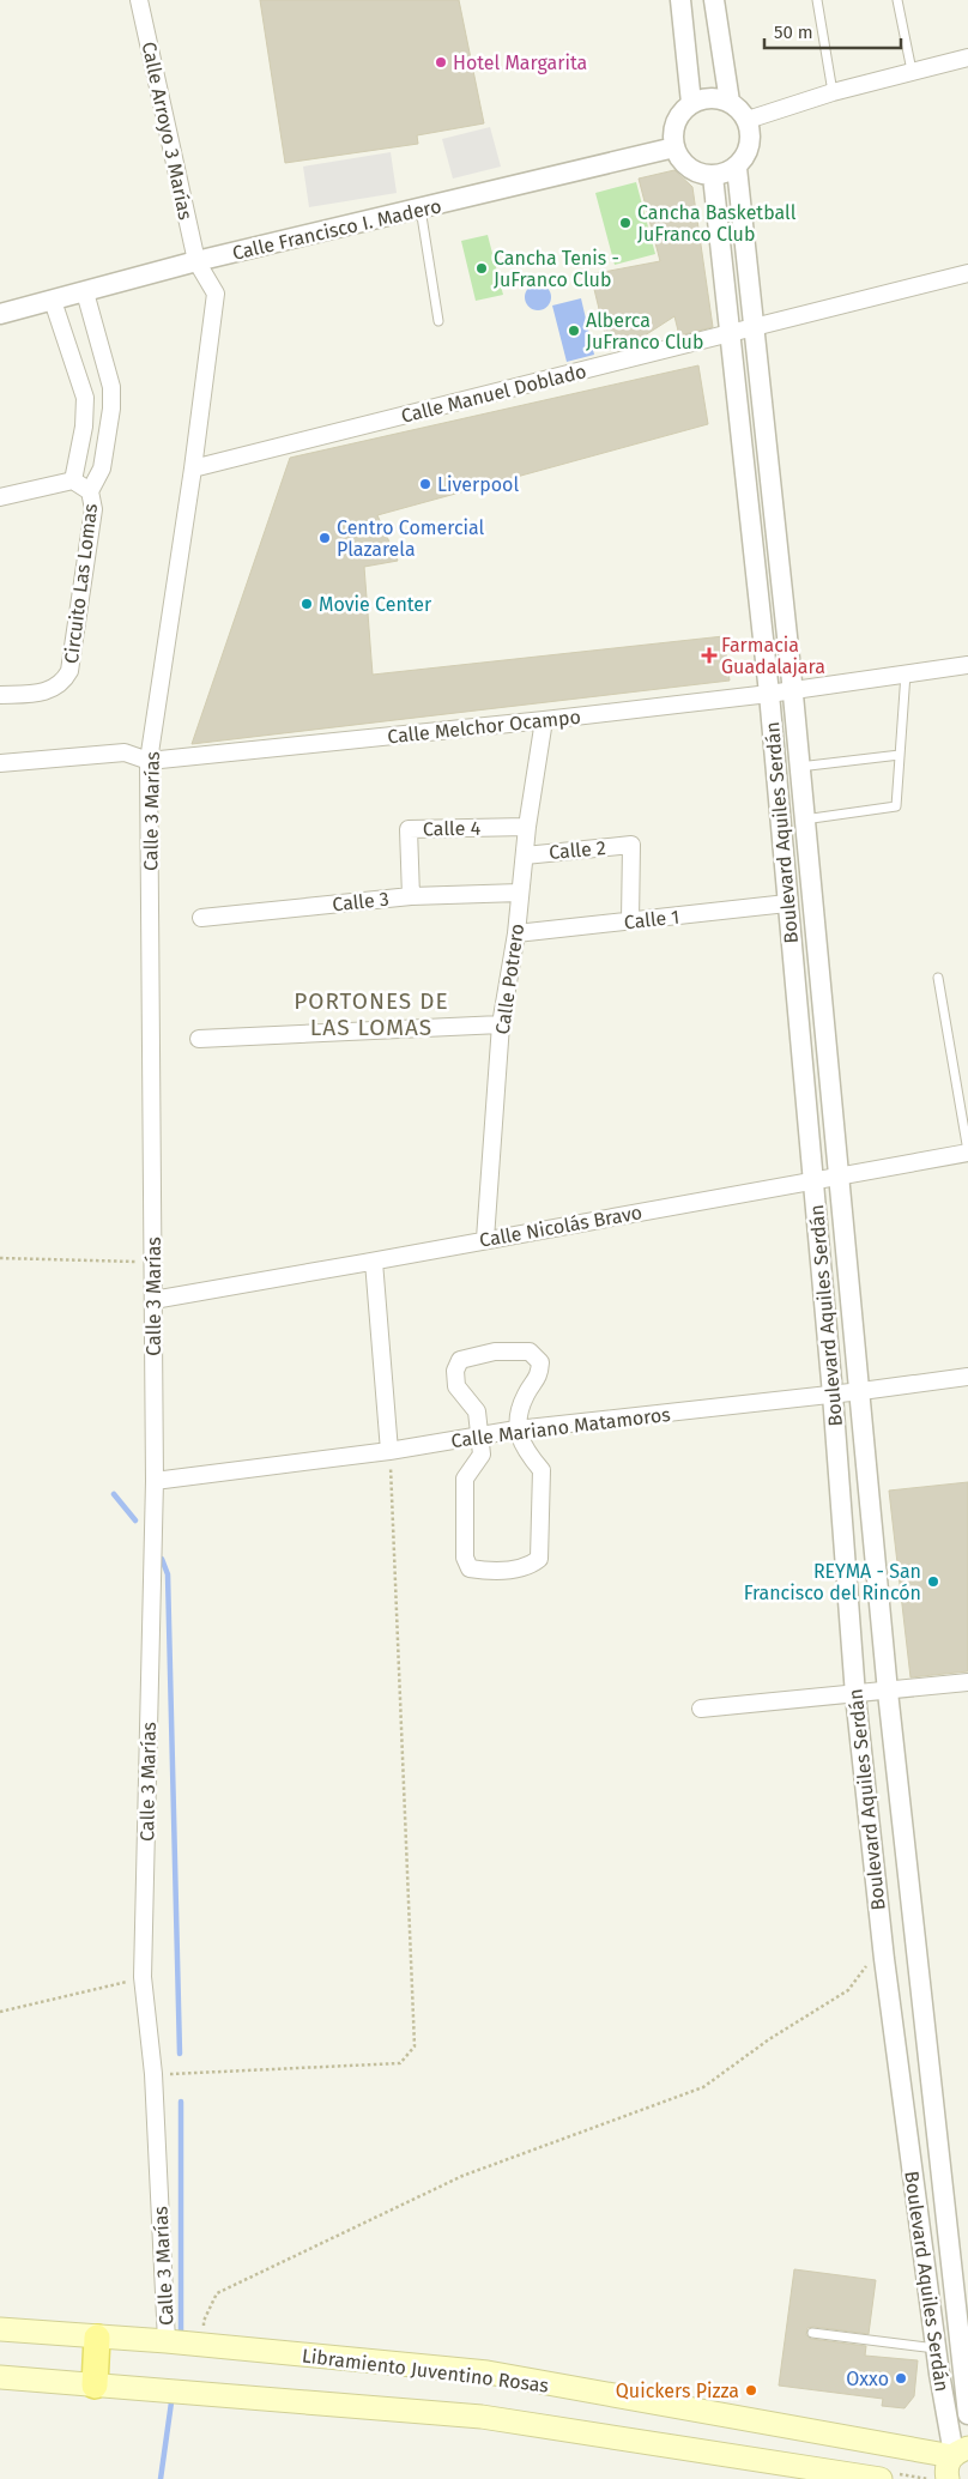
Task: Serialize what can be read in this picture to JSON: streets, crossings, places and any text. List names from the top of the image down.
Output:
{
  "streets": {
    "main road": ["Libramiento Juventino Rosas"],
    "street": [
      "Calle Arroyo 3 Marías",
      "Calle Francisco I. Madero",
      "Calle Manuel Doblado",
      "Circuito Las Lomas",
      "Calle Melchor Ocampo",
      "Calle 3 Marías",
      "Calle 4",
      "Boulevard Aquiles Serdán",
      "Calle 2",
      "Calle 3",
      "Calle 1",
      "Calle Potrero",
      "Calle Nicolás Bravo",
      "Calle Mariano Matamoros"
    ]
  },
  "crossings": [
    ["Calle Arroyo 3 Marías", "Calle Francisco I. Madero"],
    ["Calle Arroyo 3 Marías", "Calle 3 Marías"],
    ["Calle Francisco I. Madero", "Circuito Las Lomas"],
    ["Calle Francisco I. Madero", "Calle 3 Marías"],
    ["Calle Francisco I. Madero", "Boulevard Aquiles Serdán"],
    ["Calle Manuel Doblado", "Calle 3 Marías"],
    ["Calle Manuel Doblado", "Boulevard Aquiles Serdán"],
    ["Calle Melchor Ocampo", "Calle 3 Marías"],
    ["Calle Melchor Ocampo", "Boulevard Aquiles Serdán"],
    ["Calle Melchor Ocampo", "Calle Potrero"],
    ["Calle 3 Marías", "Calle Nicolás Bravo"],
    ["Calle 3 Marías", "Calle Mariano Matamoros"],
    ["Calle 3 Marías", "Libramiento Juventino Rosas"],
    ["Calle 4", "Calle 3"],
    ["Calle 4", "Calle Potrero"],
    ["Boulevard Aquiles Serdán", "Calle 1"],
    ["Boulevard Aquiles Serdán", "Calle Nicolás Bravo"],
    ["Boulevard Aquiles Serdán", "Calle Mariano Matamoros"],
    ["Boulevard Aquiles Serdán", "Libramiento Juventino Rosas"],
    ["Calle 2", "Calle 1"],
    ["Calle 2", "Calle Potrero"],
    ["Calle 3", "Calle Potrero"],
    ["Calle 1", "Calle Potrero"],
    ["Calle Potrero", "Calle Nicolás Bravo"]
  ],
  "districts": ["PORTONES DE LAS LOMAS"],
  "places": {
    "other": [
      "Hotel Margarita",
      "Cancha Basketball JuFranco Club",
      "Cancha Tenis - JuFranco Club",
      "Alberca JuFranco Club",
      "Liverpool",
      "Centro Comercial Plazarela",
      "Movie Center",
      "REYMA - San Francisco del Rincón",
      "Oxxo",
      "Quickers Pizza"
    ],
    "health": ["Farmacia Guadalajara"]
  },
  "scale_bar": "50 m"
}
